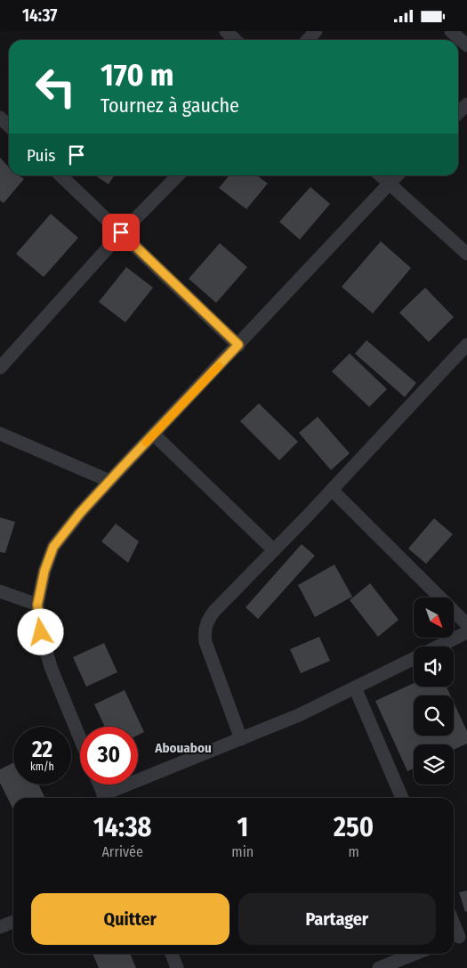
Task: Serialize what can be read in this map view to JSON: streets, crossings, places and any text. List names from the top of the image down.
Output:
{
  "districts": ["Abouabou"],
  "north": "bottom right",
  "page": {
    "status": "14:37",
    "turn": ["170 m", "Tournez à gauche"],
    "then": "Puis",
    "speed": "22 km/h",
    "limit": "30",
    "eta": [
      "14:38",
      "Arrivée",
      "1",
      "min",
      "250",
      "m"
    ],
    "buttons": ["Quitter", "Partager"]
  }
}
